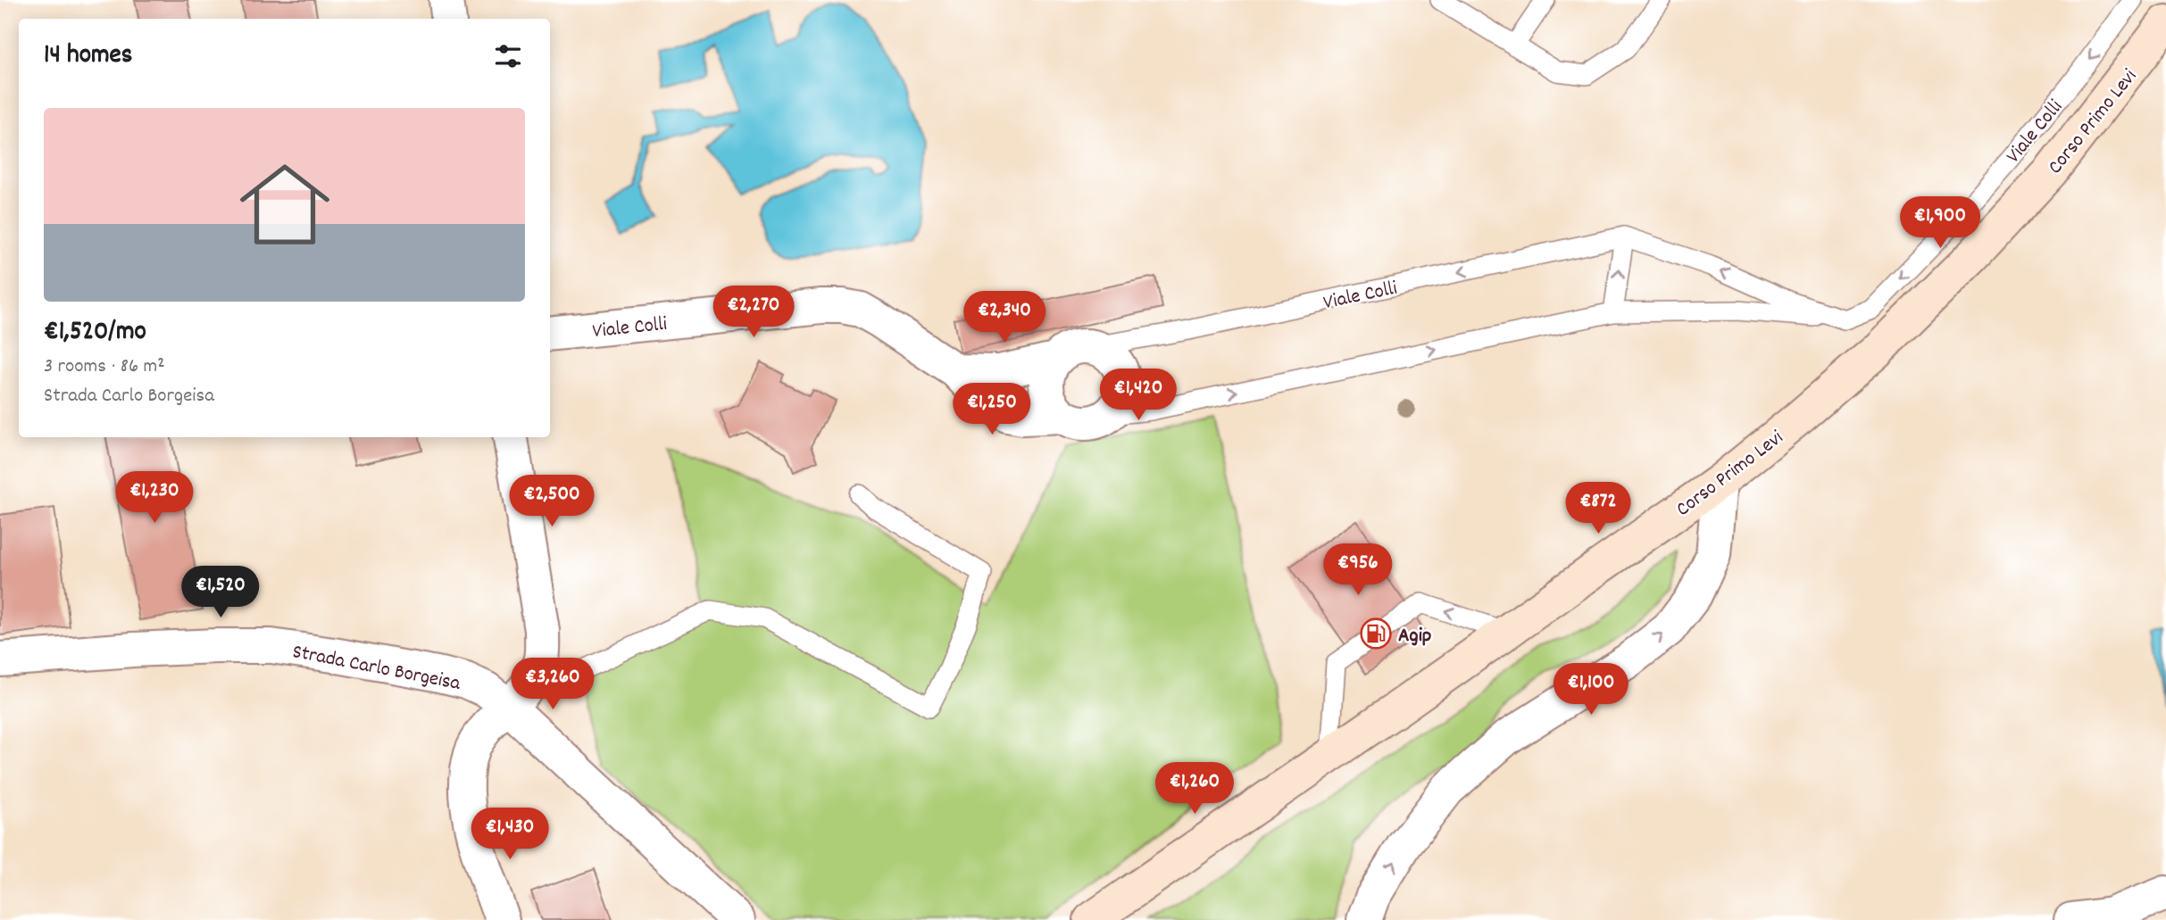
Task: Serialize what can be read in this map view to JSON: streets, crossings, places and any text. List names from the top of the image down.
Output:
{
  "streets": {
    "main road": ["Corso Primo Levi"],
    "street": ["Viale Colli", "Strada Carlo Borgeisa"]
  },
  "places": {
    "fuel station": ["Agip"]
  },
  "page": {
    "heading": "14 homes",
    "list": [
      {
        "name": "€1,520/mo",
        "note": "3 rooms · 86 m² · Strada Carlo Borgeisa"
      }
    ],
    "price": [
      "€1,900",
      "€2,270",
      "€2,340",
      "€1,420",
      "€1,250",
      "€1,230",
      "€2,500",
      "€872",
      "€956",
      "€1,520",
      "€3,260",
      "€1,100",
      "€1,260",
      "€1,430"
    ]
  }
}
